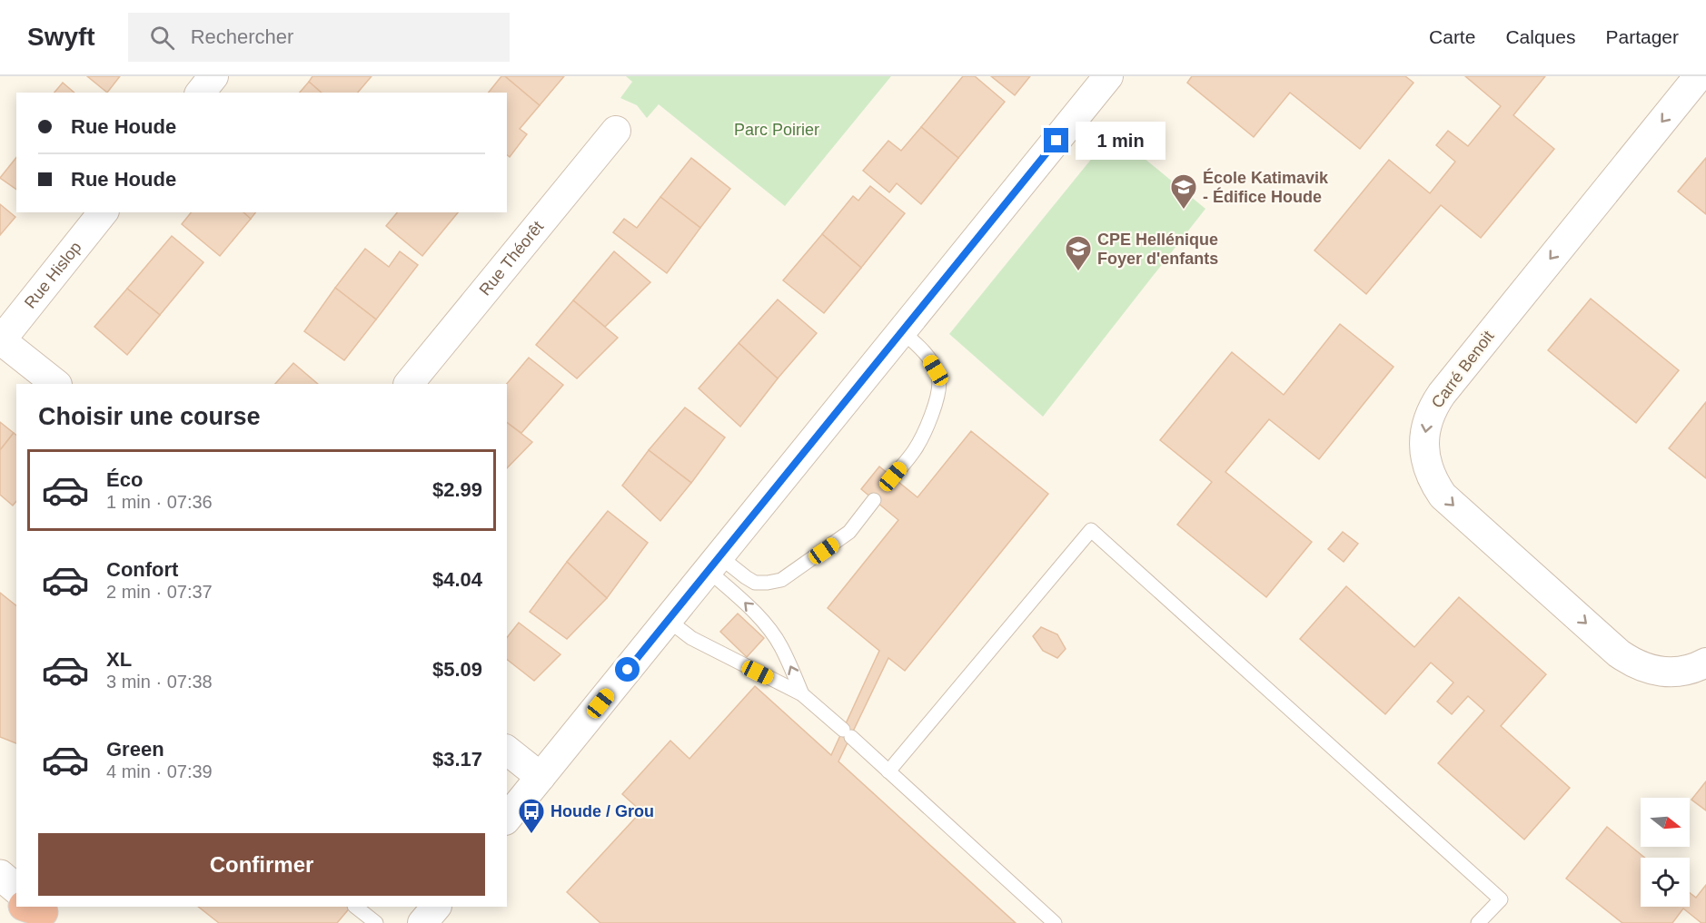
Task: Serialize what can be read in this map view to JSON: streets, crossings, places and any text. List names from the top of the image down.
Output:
{
  "streets": {
    "street": ["Rue Théorêt", "Rue Hislop", "Carré Benoit"]
  },
  "parks": ["Parc Poirier"],
  "places": {
    "school or university": ["École Katimavik - Édifice Houde", "CPE Hellénique Foyer d'enfants"],
    "bus stop": ["Houde / Grou"]
  },
  "north": "right",
  "page": {
    "header": "Swyft",
    "search": "Rechercher",
    "nav": ["Carte", "Calques", "Partager"],
    "banner": ["Rue Houde", "Rue Houde"],
    "bubble": "1 min",
    "heading": "Choisir une course",
    "list": [
      {
        "name": "Éco",
        "note": "1 min · 07:36",
        "value": "$2.99"
      },
      {
        "name": "Confort",
        "note": "2 min · 07:37",
        "value": "$4.04"
      },
      {
        "name": "XL",
        "note": "3 min · 07:38",
        "value": "$5.09"
      },
      {
        "name": "Green",
        "note": "4 min · 07:39",
        "value": "$3.17"
      }
    ],
    "buttons": "Confirmer"
  }
}
